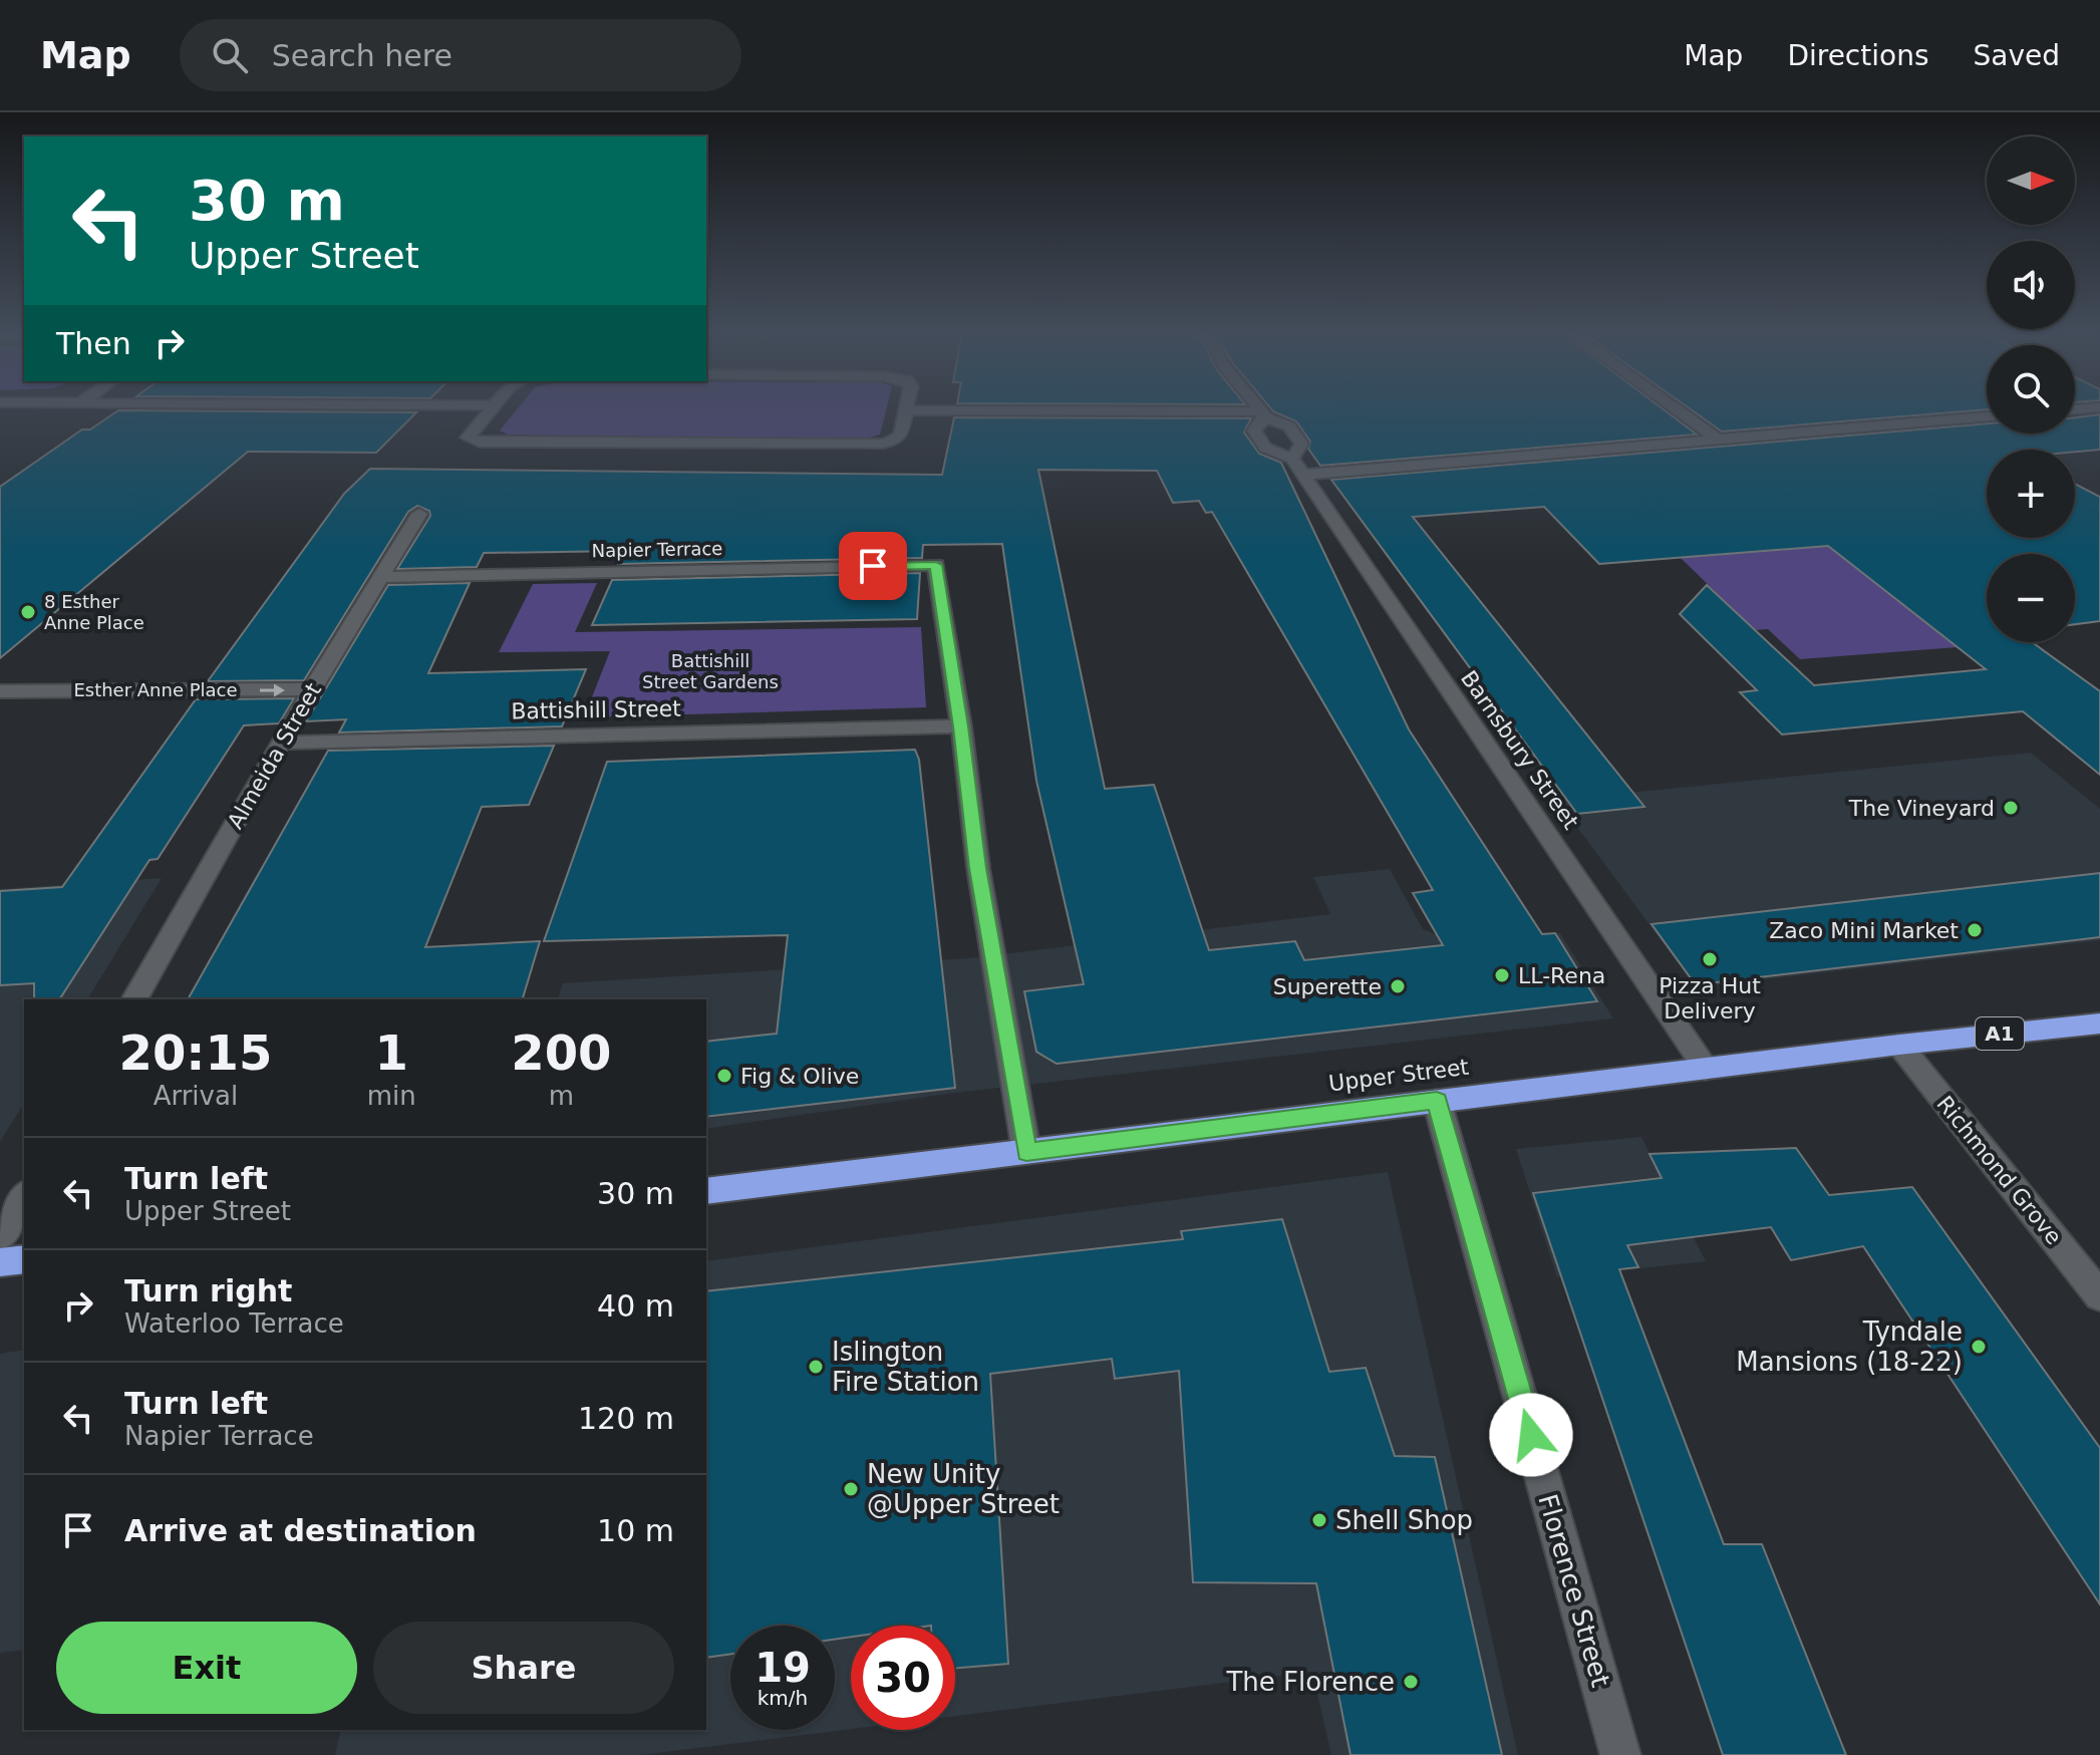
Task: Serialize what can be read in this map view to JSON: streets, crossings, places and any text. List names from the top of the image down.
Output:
{
  "streets": {
    "highway": ["A1", "Upper Street"],
    "street": [
      "Napier Terrace",
      "Esther Anne Place",
      "Battishill Street",
      "Barnsbury Street",
      "Almeida Street",
      "Richmond Grove",
      "Florence Street"
    ]
  },
  "crossings": [
    ["Napier Terrace", "Battishill Street"],
    ["Napier Terrace", "Almeida Street"],
    ["Esther Anne Place", "Almeida Street"],
    ["Battishill Street", "Almeida Street"],
    ["Barnsbury Street", "Upper Street"],
    ["Upper Street", "Richmond Grove"],
    ["Upper Street", "Florence Street"]
  ],
  "one_way": ["Esther Anne Place"],
  "parks": ["Battishill Street Gardens"],
  "places": [
    "8 Esther Anne Place",
    "The Vineyard",
    "Zaco Mini Market",
    "Pizza Hut Delivery",
    "LL-Rena",
    "Superette",
    "Fig & Olive",
    "Tyndale Mansions (18-22)",
    "Islington Fire Station",
    "New Unity @Upper Street",
    "Shell Shop",
    "The Florence"
  ],
  "north": "right",
  "page": {
    "header": "Map",
    "search": "Search here",
    "nav": ["Map", "Directions", "Saved"],
    "map_buttons": ["+", "−"],
    "turn": ["30 m", "Upper Street"],
    "then": "Then",
    "eta": [
      "20:15",
      "Arrival",
      "1",
      "min",
      "200",
      "m"
    ],
    "list": [
      {
        "name": "Turn left",
        "note": "Upper Street",
        "value": "30 m"
      },
      {
        "name": "Turn right",
        "note": "Waterloo Terrace",
        "value": "40 m"
      },
      {
        "name": "Turn left",
        "note": "Napier Terrace",
        "value": "120 m"
      },
      {
        "name": "Arrive at destination",
        "value": "10 m"
      }
    ],
    "buttons": ["Exit", "Share"],
    "speed": "19 km/h",
    "limit": "30"
  }
}
